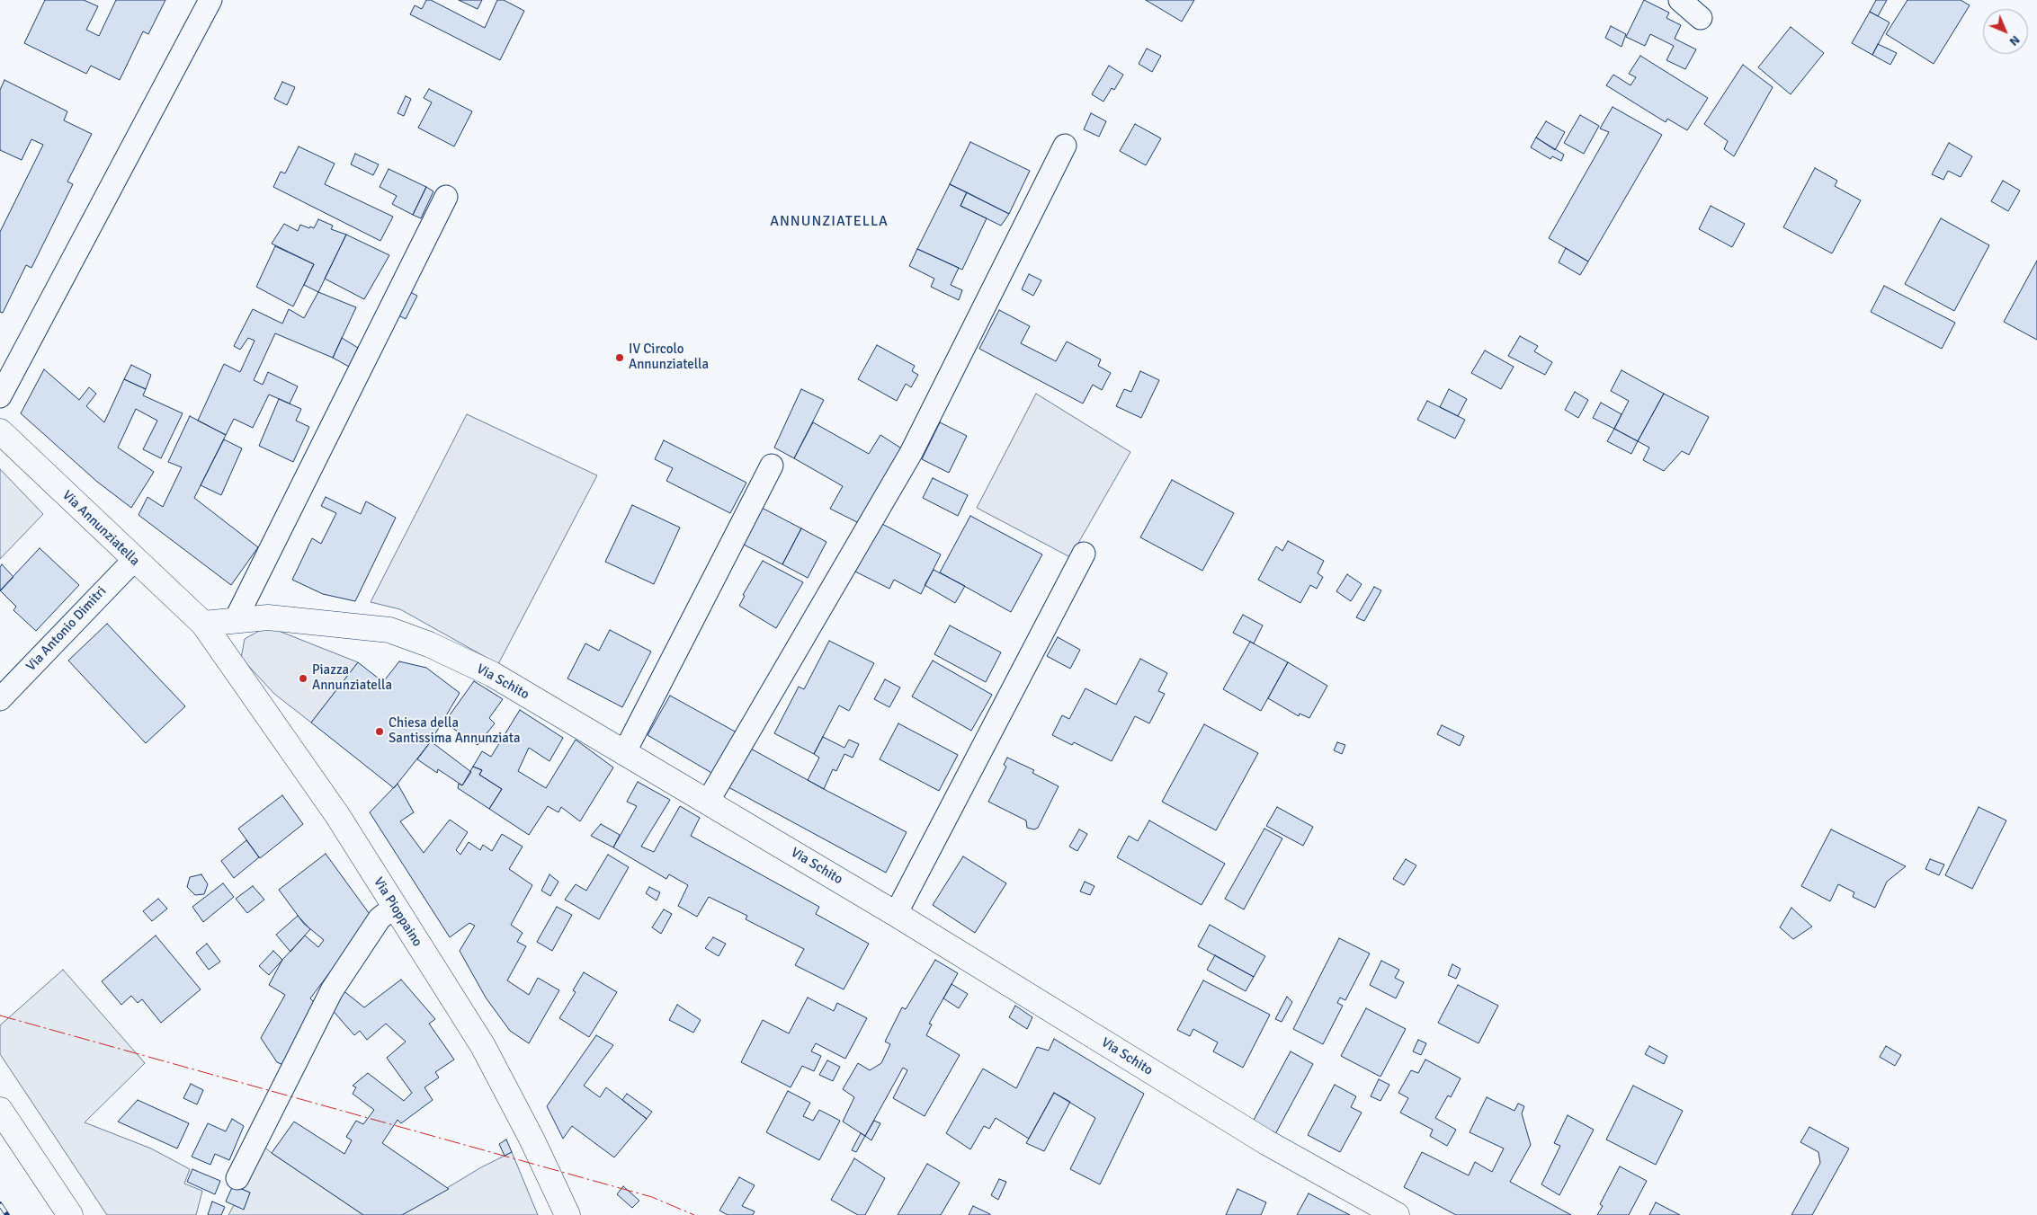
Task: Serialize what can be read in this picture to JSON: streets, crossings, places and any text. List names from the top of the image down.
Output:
{
  "streets": {
    "main road": ["Via Annunziatella", "Via Schito", "Via Pioppaino"],
    "street": ["Via Antonio Dimitri"]
  },
  "crossings": [
    ["Via Annunziatella", "Via Antonio Dimitri"],
    ["Via Annunziatella", "Via Schito"],
    ["Via Annunziatella", "Via Pioppaino"],
    ["Via Schito", "Via Pioppaino"]
  ],
  "districts": ["ANNUNZIATELLA"],
  "places": ["IV Circolo Annunziatella", "Piazza Annunziatella", "Chiesa della Santissima Annunziata"],
  "north": "bottom right"
}
